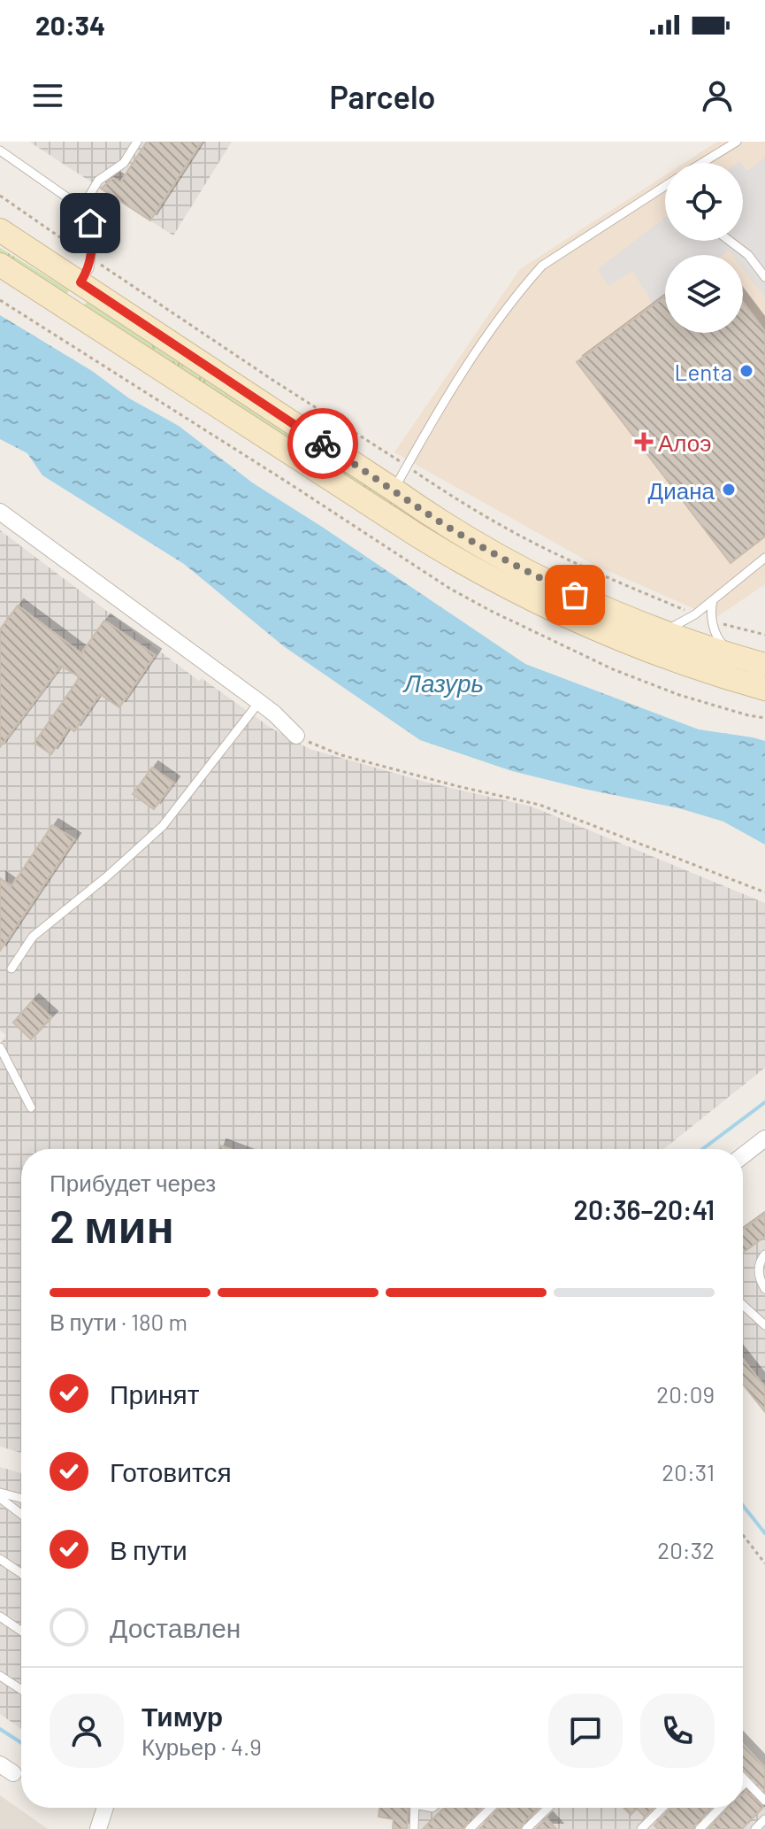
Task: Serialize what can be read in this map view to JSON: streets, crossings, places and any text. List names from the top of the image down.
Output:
{
  "water": ["Лазурь"],
  "places": {
    "other": ["Lenta", "Диана"],
    "health": ["Алоэ"]
  },
  "page": {
    "status": "20:34",
    "header": "Parcelo",
    "heading": ["2 мин", "Прибудет через", "20:36–20:41"],
    "panel": ["Тимур", "Курьер · 4.9"],
    "bar": "В пути · 180 m",
    "list": [
      ["Принят", "20:09"],
      ["Готовится", "20:31"],
      ["В пути", "20:32"],
      "Доставлен"
    ]
  }
}
